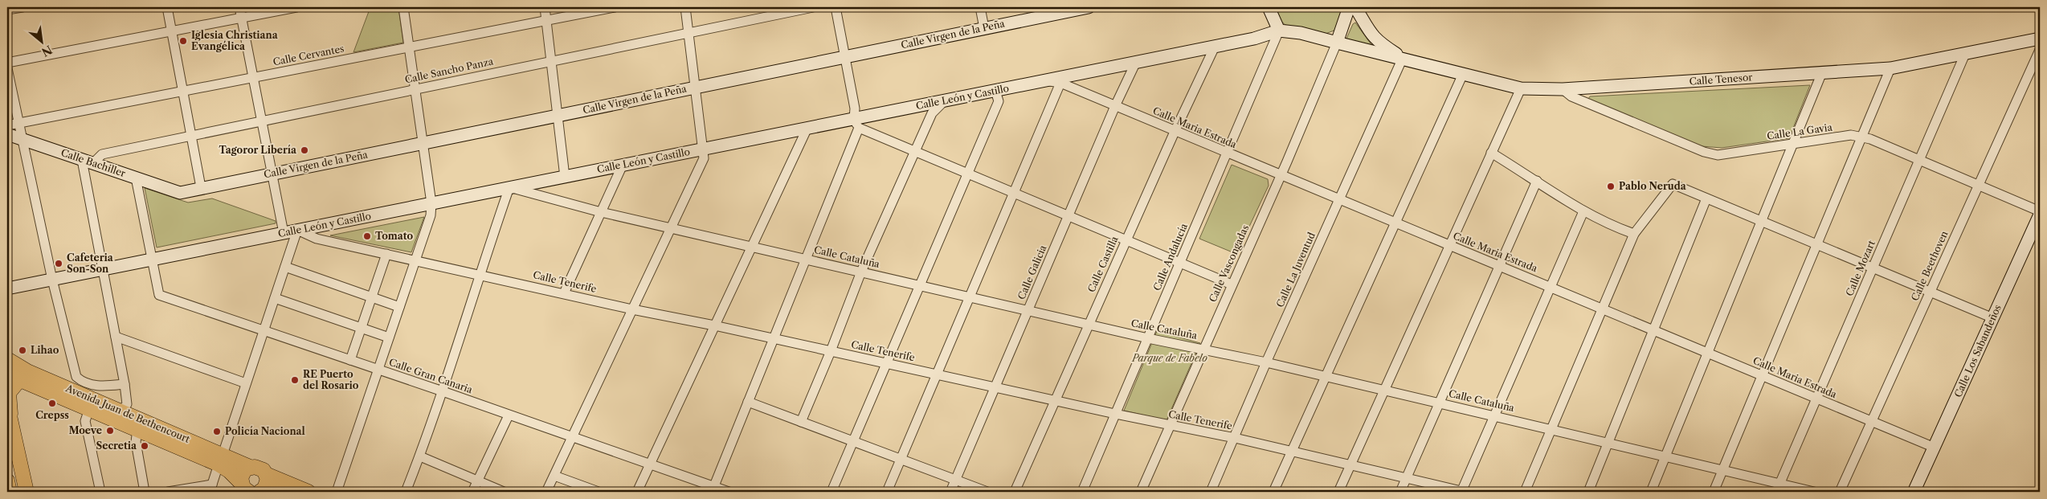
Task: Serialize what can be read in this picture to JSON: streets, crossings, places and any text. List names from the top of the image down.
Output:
{
  "streets": {
    "main road": ["Avenida Juan de Bethencourt"],
    "street": [
      "Calle Virgen de la Peña",
      "Calle Cervantes",
      "Calle Sancho Panza",
      "Calle Tenesor",
      "Calle León y Castillo",
      "Calle Maria Estrada",
      "Calle La Gavia",
      "Calle Bachiller",
      "Calle Cataluña",
      "Calle Andalucía",
      "Calle Vascongadas",
      "Calle Castilla",
      "Calle Beethoven",
      "Calle Mozart",
      "Calle La Juventud",
      "Calle Galicia",
      "Calle Tenerife",
      "Calle Los Sabandeños",
      "Calle Gran Canaria"
    ]
  },
  "crossings": [
    ["Calle Virgen de la Peña", "Calle Bachiller"],
    ["Calle Sancho Panza", "Calle Bachiller"],
    ["Calle Tenesor", "Calle León y Castillo"],
    ["Calle Tenesor", "Calle La Gavia"],
    ["Calle Tenesor", "Calle Andalucía"],
    ["Calle Tenesor", "Calle Vascongadas"],
    ["Calle Tenesor", "Calle Mozart"],
    ["Calle Tenesor", "Calle La Juventud"],
    ["Calle León y Castillo", "Calle Maria Estrada"],
    ["Calle León y Castillo", "Calle Cataluña"],
    ["Calle León y Castillo", "Calle Andalucía"],
    ["Calle León y Castillo", "Calle Castilla"],
    ["Calle León y Castillo", "Calle Galicia"],
    ["Calle León y Castillo", "Calle Tenerife"],
    ["Calle León y Castillo", "Calle Gran Canaria"],
    ["Calle Maria Estrada", "Calle Andalucía"],
    ["Calle Maria Estrada", "Calle Vascongadas"],
    ["Calle Maria Estrada", "Calle Castilla"],
    ["Calle Maria Estrada", "Calle Beethoven"],
    ["Calle Maria Estrada", "Calle Mozart"],
    ["Calle Maria Estrada", "Calle La Juventud"],
    ["Calle Maria Estrada", "Calle Galicia"],
    ["Calle Maria Estrada", "Calle Los Sabandeños"],
    ["Calle La Gavia", "Calle Beethoven"],
    ["Calle La Gavia", "Calle Mozart"],
    ["Calle Cataluña", "Calle Andalucía"],
    ["Calle Cataluña", "Calle Vascongadas"],
    ["Calle Cataluña", "Calle Castilla"],
    ["Calle Cataluña", "Calle Mozart"],
    ["Calle Cataluña", "Calle La Juventud"],
    ["Calle Cataluña", "Calle Galicia"],
    ["Calle Andalucía", "Calle Tenerife"],
    ["Calle Vascongadas", "Calle Tenerife"],
    ["Calle Castilla", "Calle Tenerife"],
    ["Calle La Juventud", "Calle Tenerife"],
    ["Calle Galicia", "Calle Tenerife"]
  ],
  "parks": ["Parque de Fabelo"],
  "places": [
    "Iglesia Christiana Evangélica",
    "Tagoror Libería",
    "Pablo Neruda",
    "Tomato",
    "Cafeteria Son-Son",
    "Lihao",
    "RE Puerto del Rosario",
    "Crepss",
    "Moeve",
    "Policía Nacional",
    "Secretia"
  ],
  "north": "bottom right"
}
